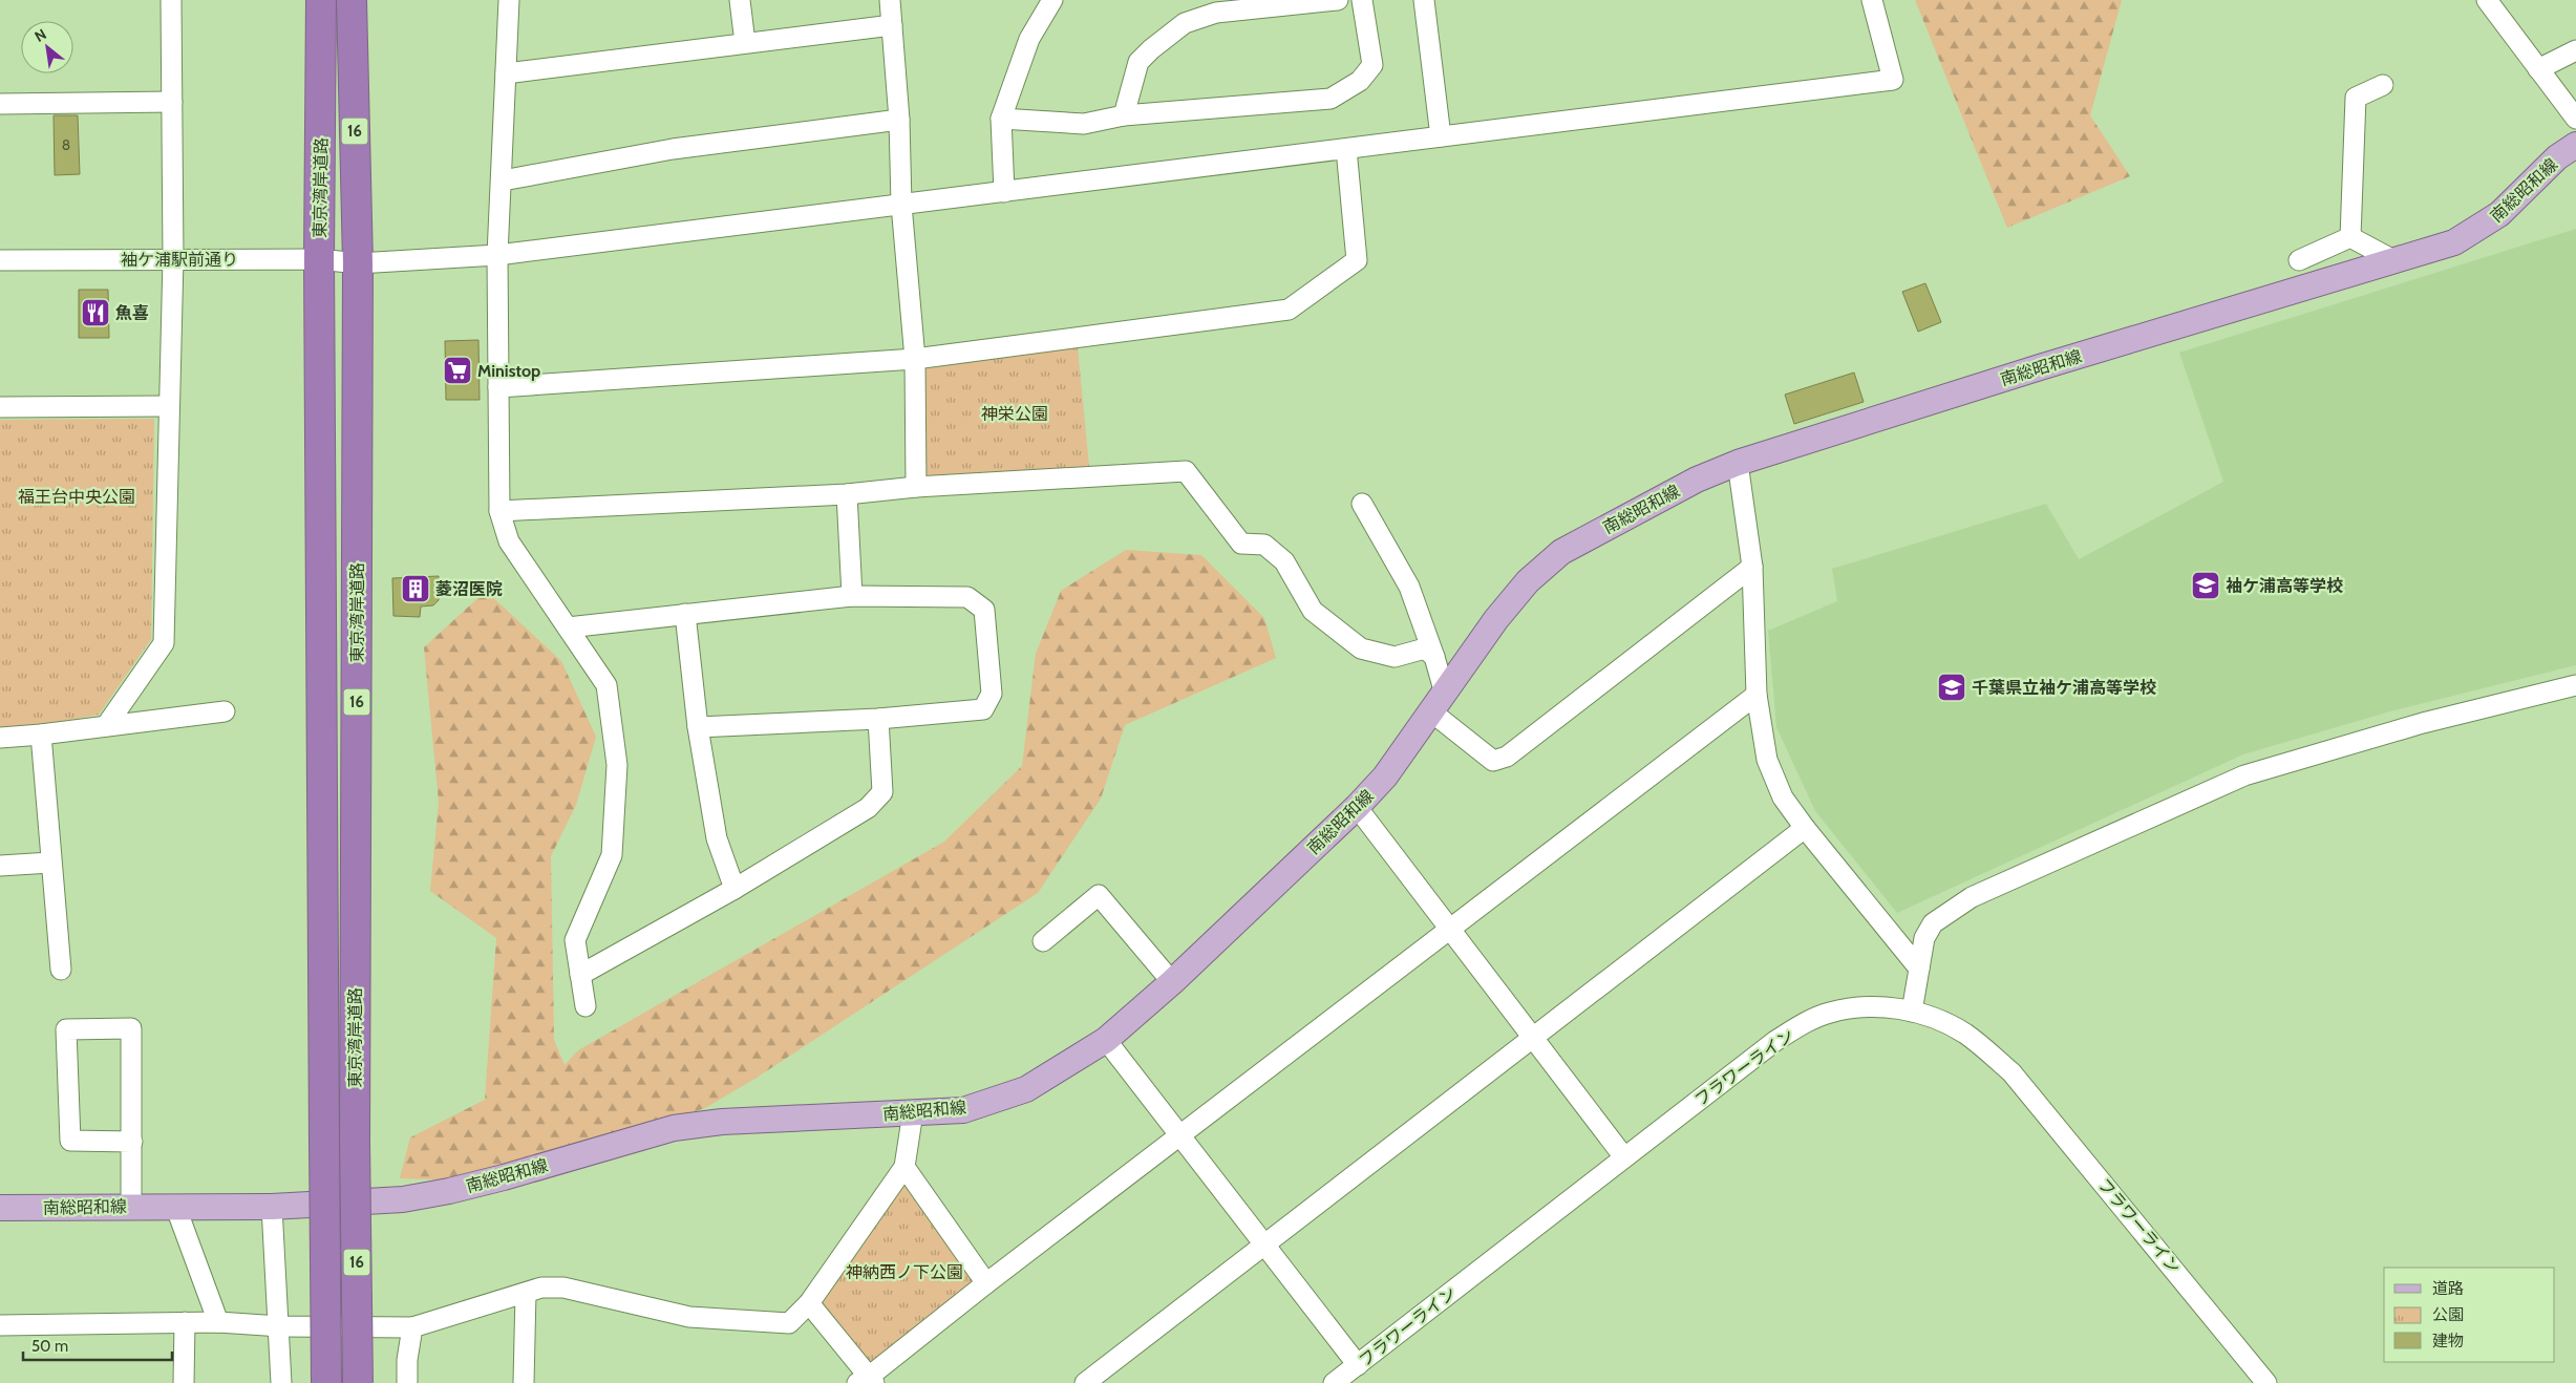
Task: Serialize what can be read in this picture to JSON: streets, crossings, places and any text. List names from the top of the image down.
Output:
{
  "streets": {
    "highway": ["16", "東京湾岸道路"],
    "main road": ["南総昭和線"],
    "street": ["袖ケ浦駅前通り", "フラワーライン"]
  },
  "crossings": [
    ["東京湾岸道路", "袖ケ浦駅前通り"]
  ],
  "parks": ["神栄公園", "福王台中央公園", "神納西ノ下公園"],
  "places": {
    "restaurant": ["魚喜"],
    "supermarket": ["Ministop"],
    "school or university": ["袖ケ浦高等学校", "千葉県立袖ケ浦高等学校"],
    "building": ["菱沼医院"]
  },
  "house_numbers": ["8"],
  "legend": ["道路", "公園", "建物"],
  "scale_bar": "50 m",
  "north": "top left"
}
